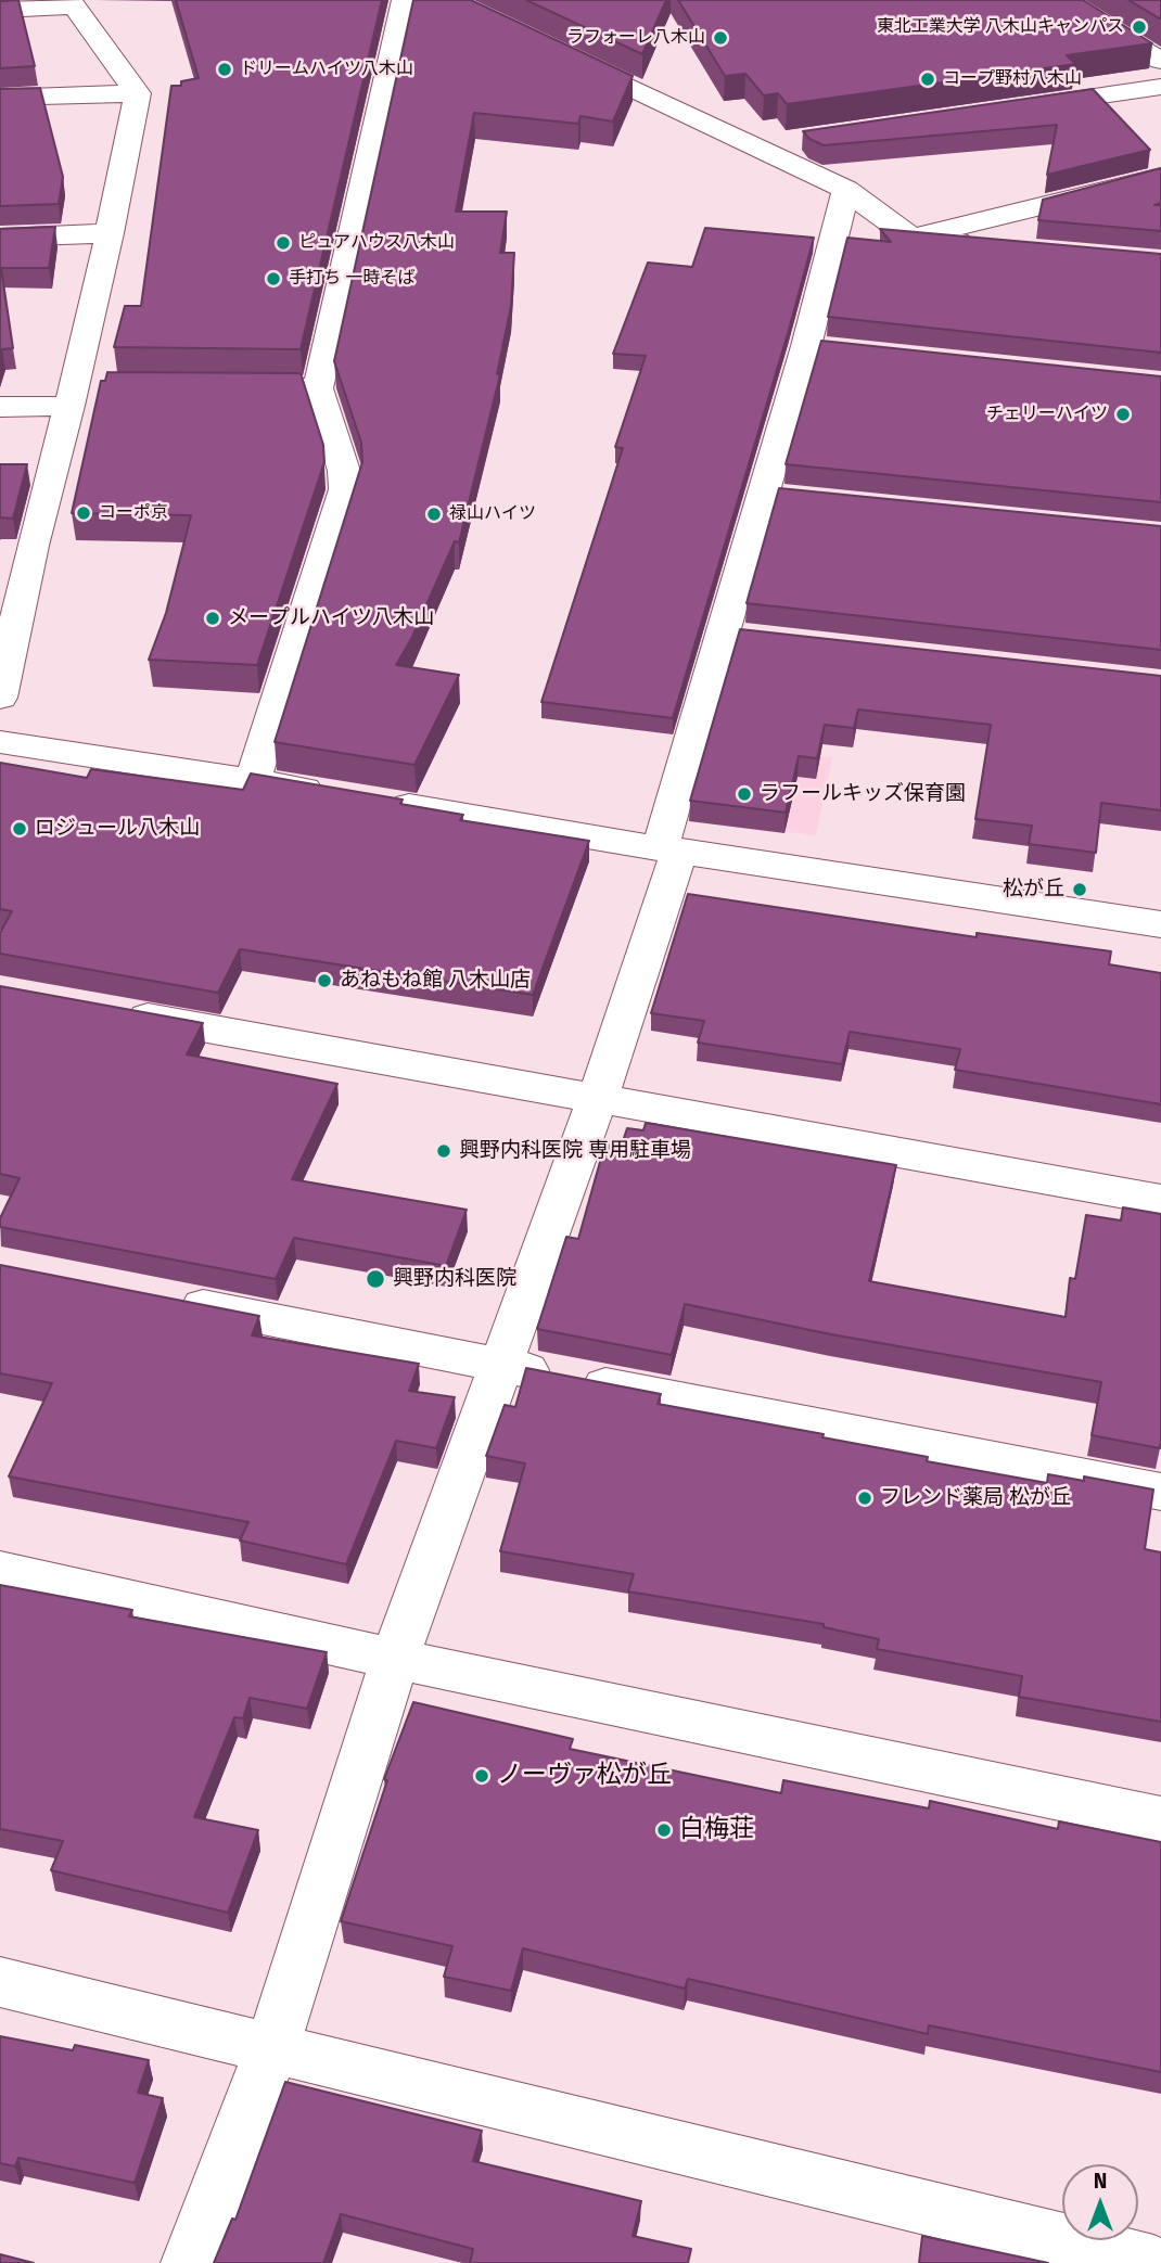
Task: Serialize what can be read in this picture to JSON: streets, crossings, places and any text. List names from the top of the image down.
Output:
{
  "places": [
    "東北工業大学 八木山キャンパス",
    "ラフォーレ八木山",
    "ドリームハイツ八木山",
    "コープ野村八木山",
    "ピュアハウス八木山",
    "手打ち 一時そば",
    "チェリーハイツ",
    "コーポ京",
    "禄山ハイツ",
    "メープルハイツ八木山",
    "ラフールキッズ保育園",
    "ロジュール八木山",
    "松が丘",
    "あねもね館 八木山店",
    "興野内科医院 専用駐車場",
    "興野内科医院",
    "フレンド薬局 松が丘",
    "ノーヴァ松が丘",
    "白梅荘"
  ],
  "north": "top"
}
